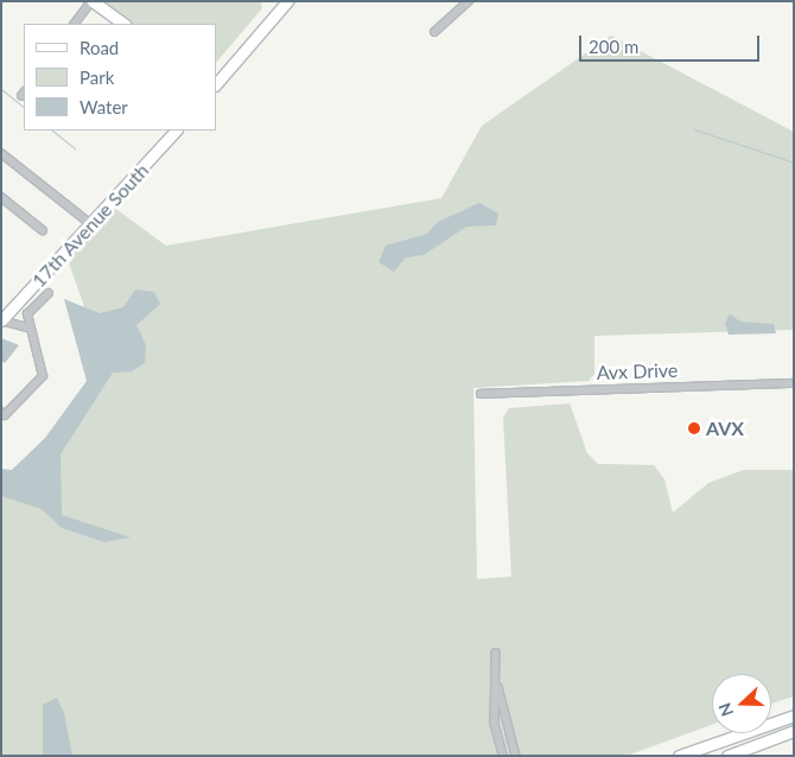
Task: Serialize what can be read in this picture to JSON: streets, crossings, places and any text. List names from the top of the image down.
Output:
{
  "streets": {
    "street": ["17th Avenue South", "Avx Drive"]
  },
  "places": ["AVX"],
  "legend": ["Road", "Park", "Water"],
  "scale_bar": "200 m",
  "north": "left"
}
